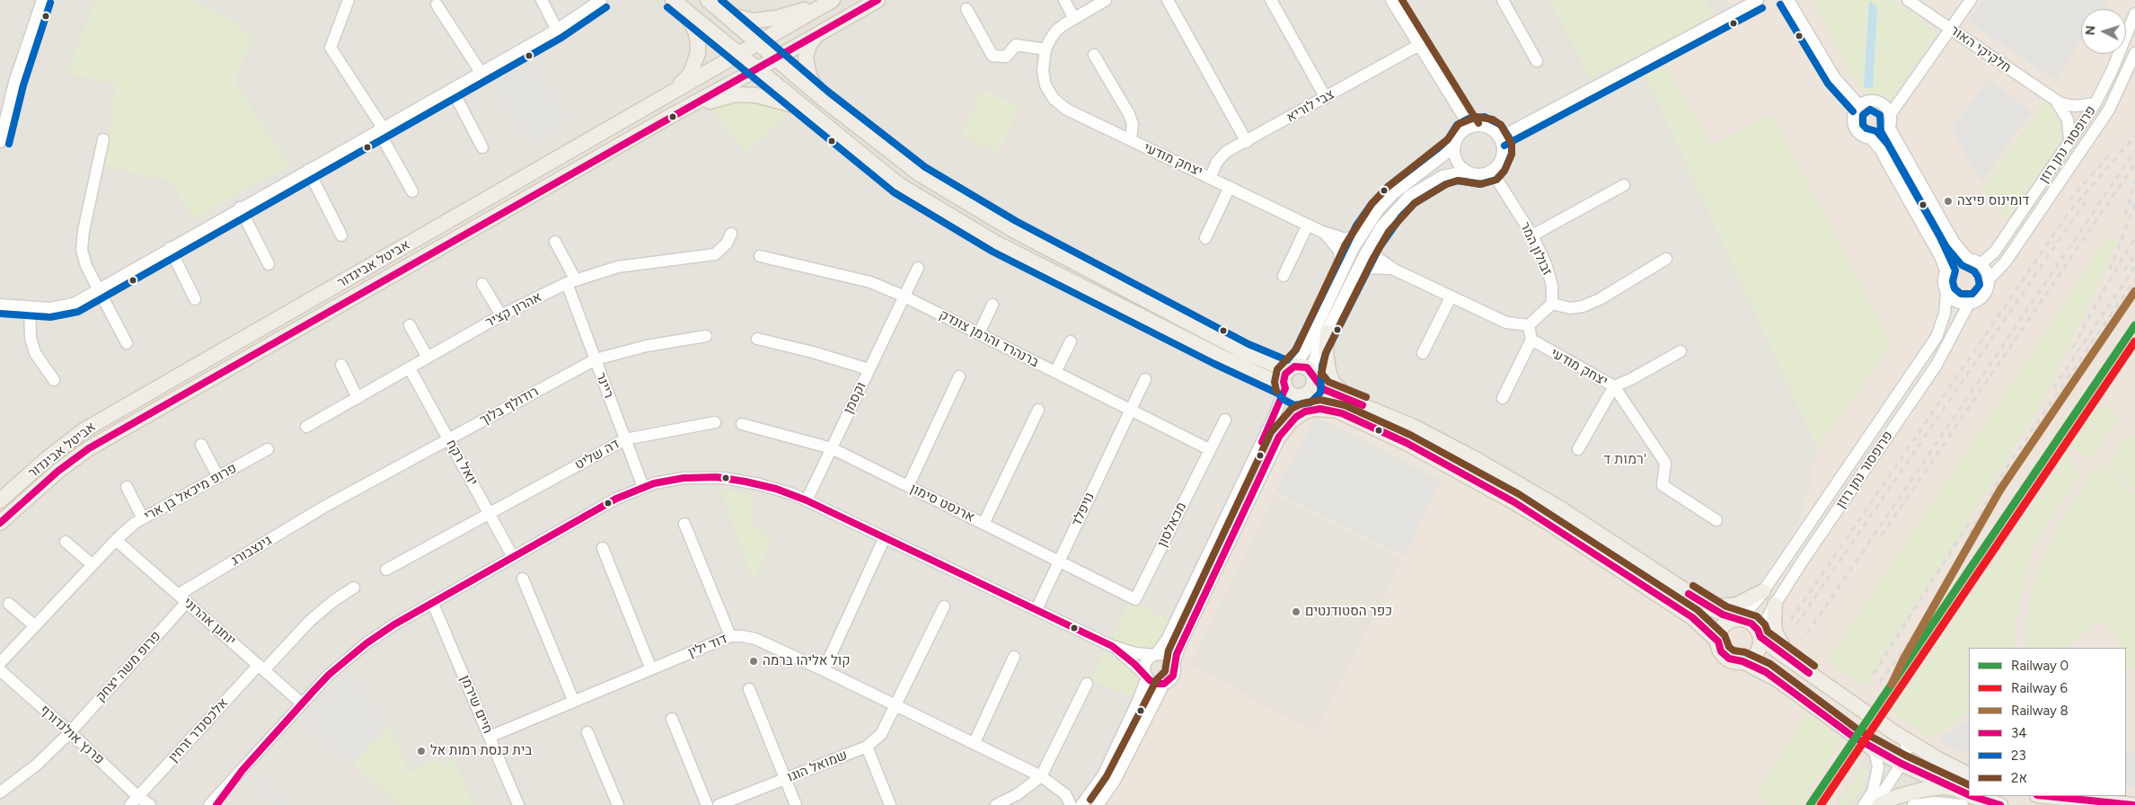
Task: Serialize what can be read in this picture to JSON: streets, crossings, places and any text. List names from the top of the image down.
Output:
{
  "streets": {
    "main road": ["אביטל אביגדור"],
    "street": [
      "חלקיקי האור",
      "צבי לוריא",
      "פרופסור נתן רוזן",
      "יצחק מודעי",
      "זבולון המר",
      "אהרון קציר",
      "ברנהרד והרמן צונדק",
      "ריינר",
      "וקסמן",
      "רודולף בלוך",
      "דה שליט",
      "יואל רקח",
      "פרופ מיכאל בן ארי",
      "ארנסט סימון",
      "נויפלד",
      "מכאלסון",
      "גינצבורג",
      "יוחנן אהרוני",
      "דוד ילין",
      "פרופ משה יצחק",
      "חיים שירמן",
      "אלכסנדר זרחין",
      "פרנץ אולנדורף",
      "שמואל הוגו"
    ]
  },
  "crossings": [
    ["חלקיקי האור", "פרופסור נתן רוזן"],
    ["צבי לוריא", "יצחק מודעי"],
    ["אהרון קציר", "ריינר"],
    ["אהרון קציר", "יואל רקח"],
    ["ברנהרד והרמן צונדק", "וקסמן"],
    ["ברנהרד והרמן צונדק", "נויפלד"],
    ["ברנהרד והרמן צונדק", "מכאלסון"],
    ["ריינר", "רודולף בלוך"],
    ["ריינר", "דה שליט"],
    ["וקסמן", "ארנסט סימון"],
    ["רודולף בלוך", "יואל רקח"],
    ["רודולף בלוך", "גינצבורג"],
    ["דה שליט", "יואל רקח"],
    ["פרופ מיכאל בן ארי", "יוחנן אהרוני"],
    ["ארנסט סימון", "נויפלד"],
    ["ארנסט סימון", "מכאלסון"],
    ["גינצבורג", "יוחנן אהרוני"],
    ["יוחנן אהרוני", "פרופ משה יצחק"],
    ["יוחנן אהרוני", "אלכסנדר זרחין"],
    ["דוד ילין", "חיים שירמן"],
    ["דוד ילין", "שמואל הוגו"],
    ["פרופ משה יצחק", "פרנץ אולנדורף"],
    ["אלכסנדר זרחין", "פרנץ אולנדורף"]
  ],
  "districts": ["רמות ד'"],
  "places": [
    "דומינוס פיצה",
    "כפר הסטודנטים",
    "קול אליהו ברמה",
    "בית כנסת רמות אל"
  ],
  "lines": [
    "transit line 34",
    "transit line 23",
    "transit line 2א",
    "rail line 8",
    "rail line 0",
    "rail line 6"
  ],
  "legend": [
    "Railway 0",
    "Railway 6",
    "Railway 8",
    "34",
    "23",
    "2א"
  ],
  "north": "left"
}
